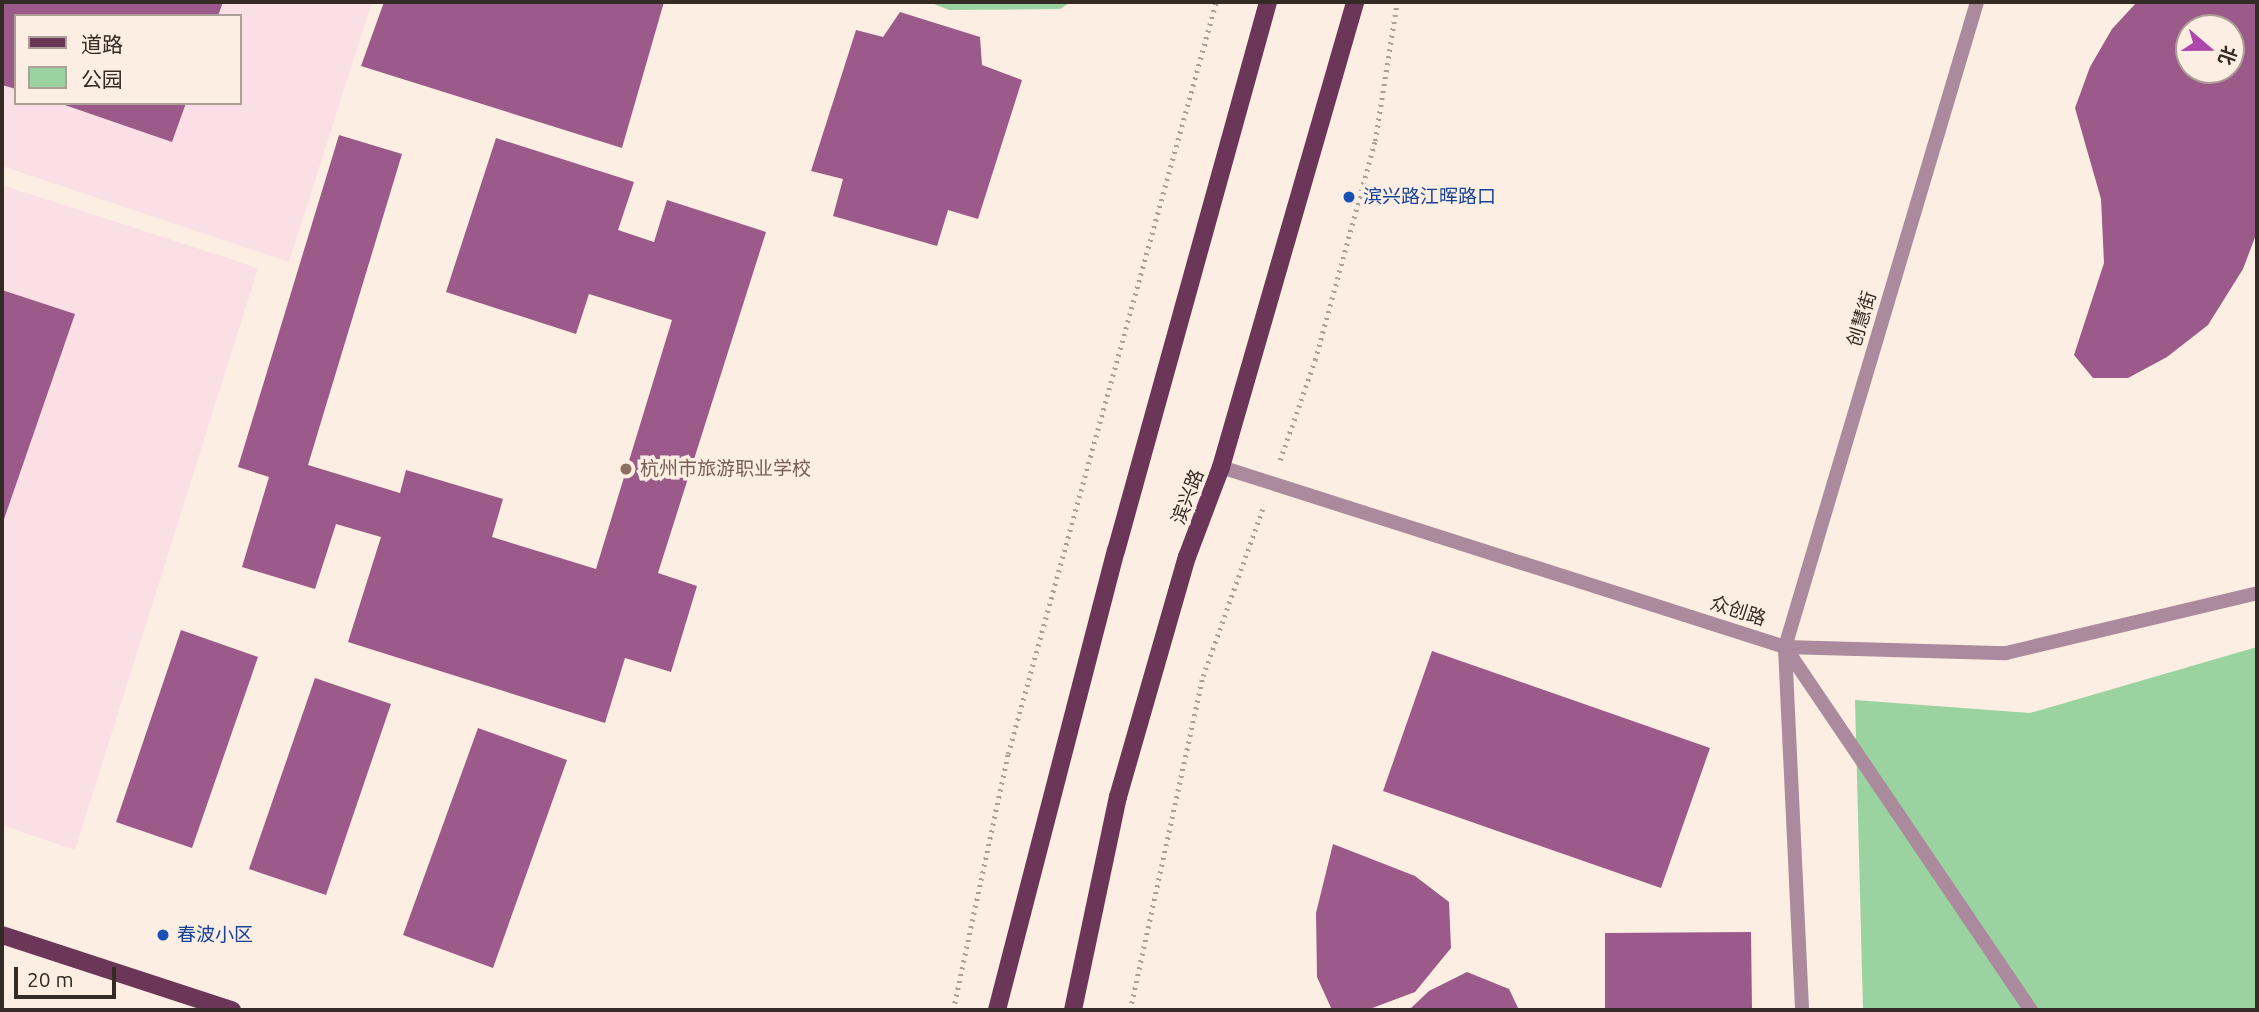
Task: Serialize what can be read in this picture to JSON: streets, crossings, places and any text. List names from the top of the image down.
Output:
{
  "streets": {
    "main road": ["滨兴路"],
    "street": ["创慧街", "众创路"]
  },
  "crossings": [
    ["创慧街", "众创路"],
    ["滨兴路", "众创路"]
  ],
  "places": ["滨兴路江晖路口", "杭州市旅游职业学校", "春波小区"],
  "legend": ["道路", "公园"],
  "scale_bar": "20 m",
  "north": "right"
}
